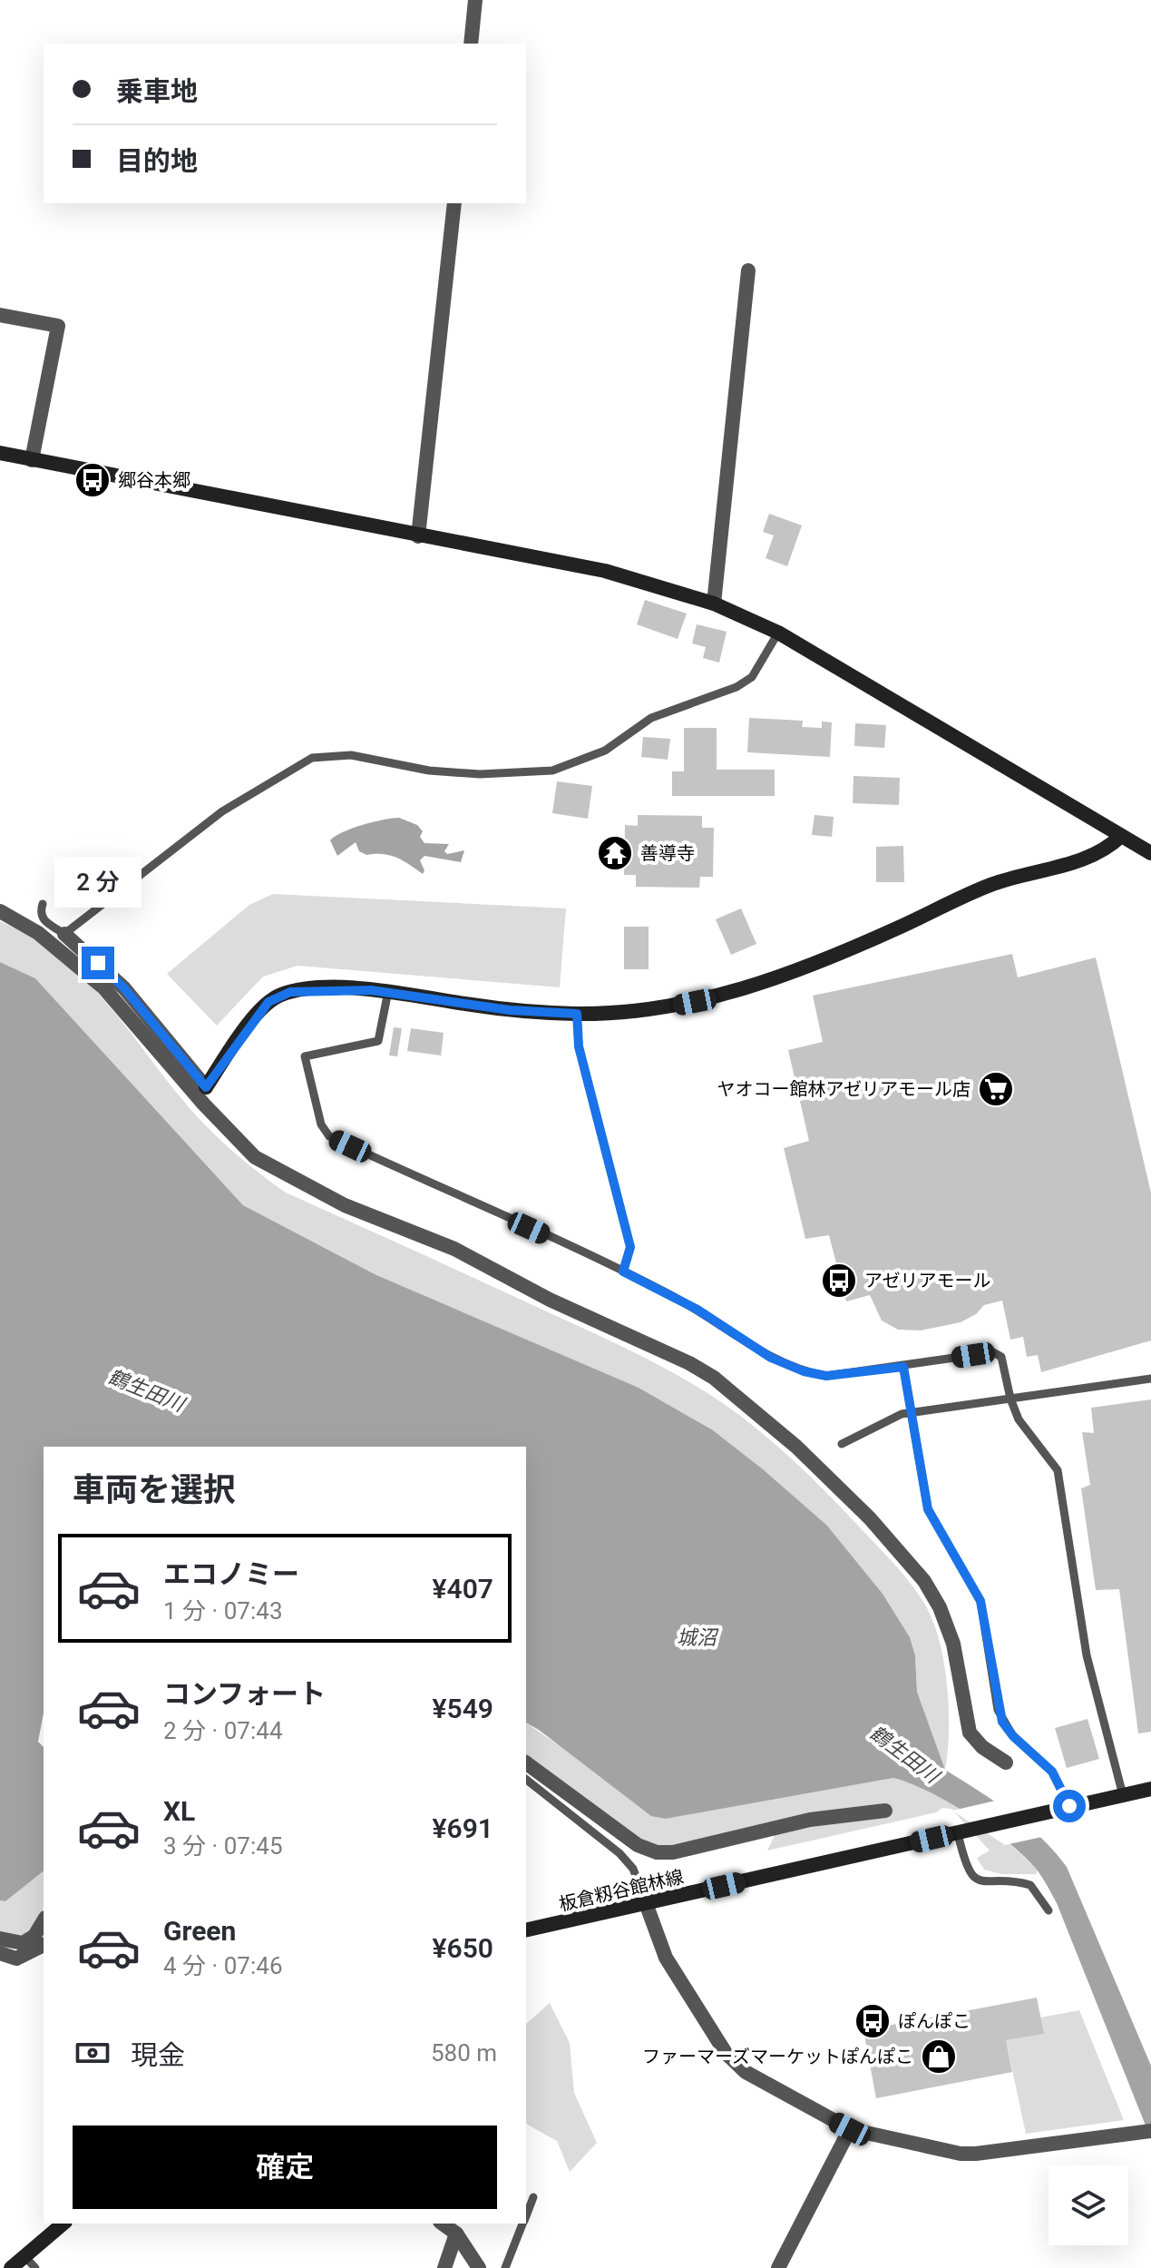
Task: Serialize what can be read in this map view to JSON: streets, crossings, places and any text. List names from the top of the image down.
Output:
{
  "streets": {
    "street": ["板倉籾谷館林線"]
  },
  "water": ["鶴生田川", "城沼"],
  "places": {
    "bus stop": ["郷谷本郷", "アゼリアモール", "ぽんぽこ"],
    "temple": ["善導寺"],
    "supermarket": ["ヤオコー館林アゼリアモール店"],
    "shop": ["ファーマーズマーケットぽんぽこ"]
  },
  "page": {
    "banner": ["乗車地", "目的地"],
    "bubble": "2 分",
    "heading": "車両を選択",
    "list": [
      {
        "name": "エコノミー",
        "note": "1 分 · 07:43",
        "value": "¥407"
      },
      {
        "name": "コンフォート",
        "note": "2 分 · 07:44",
        "value": "¥549"
      },
      {
        "name": "XL",
        "note": "3 分 · 07:45",
        "value": "¥691"
      },
      {
        "name": "Green",
        "note": "4 分 · 07:46",
        "value": "¥650"
      }
    ],
    "pay": ["現金", "580 m"],
    "buttons": "確定"
  }
}
